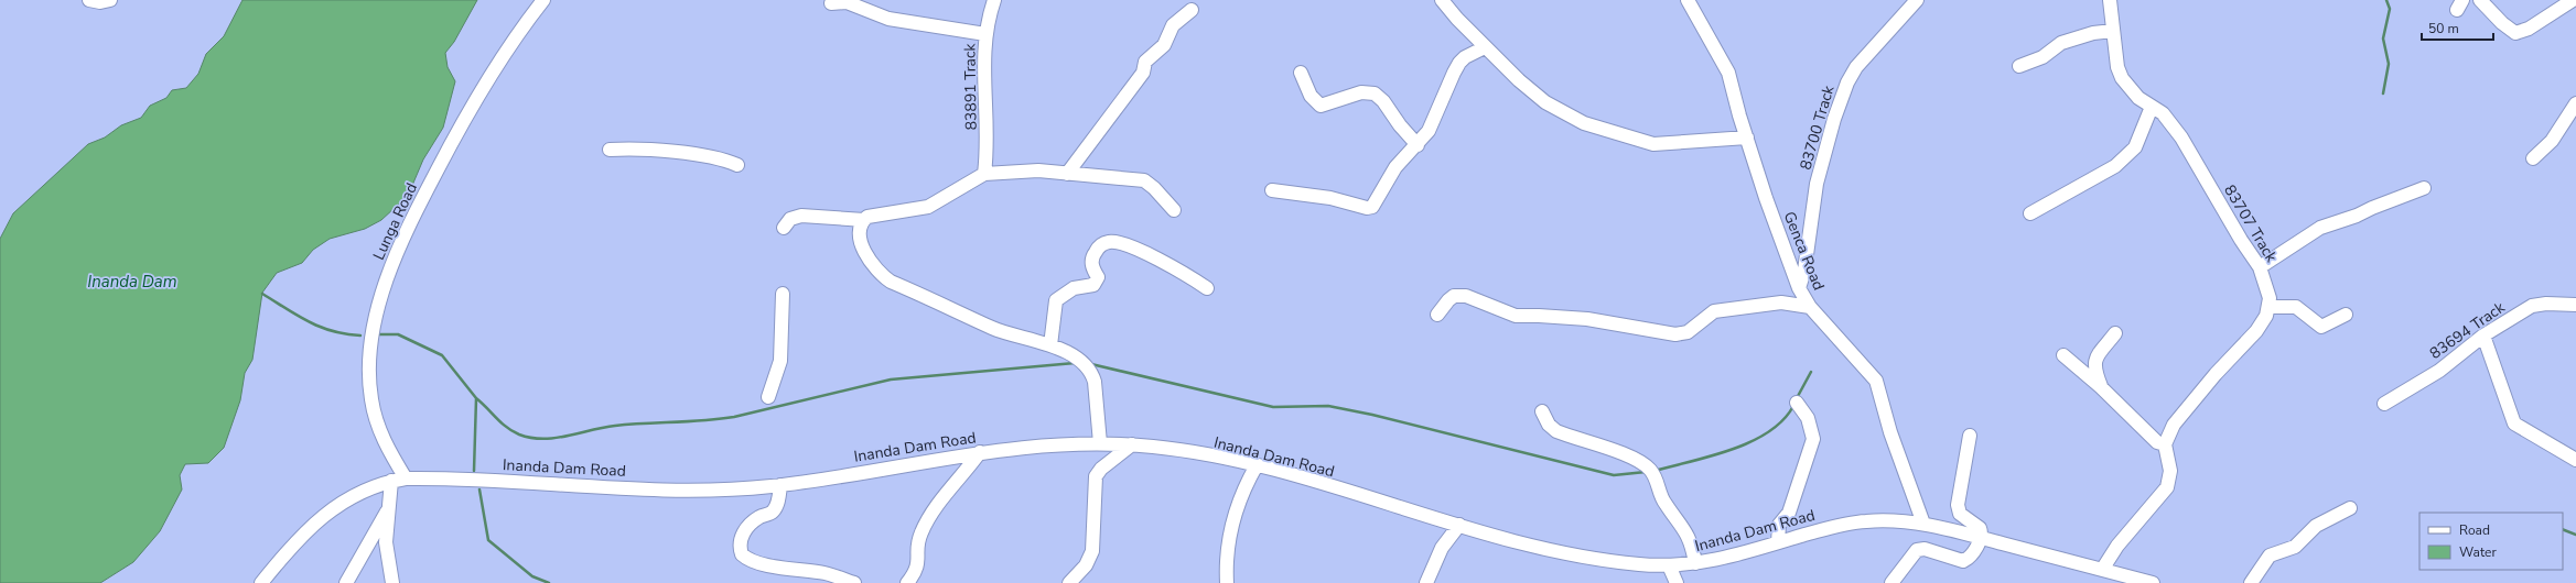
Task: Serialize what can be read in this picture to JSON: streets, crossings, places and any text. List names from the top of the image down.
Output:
{
  "streets": {
    "street": [
      "83891 Track",
      "83700 Track",
      "Lunga Road",
      "83707 Track",
      "Genca Road",
      "83694 Track",
      "Inanda Dam Road"
    ]
  },
  "crossings": [
    ["83700 Track", "Genca Road"],
    ["Lunga Road", "Inanda Dam Road"],
    ["Genca Road", "Inanda Dam Road"]
  ],
  "water": ["Inanda Dam"],
  "legend": ["Road", "Water"],
  "scale_bar": "50 m"
}
